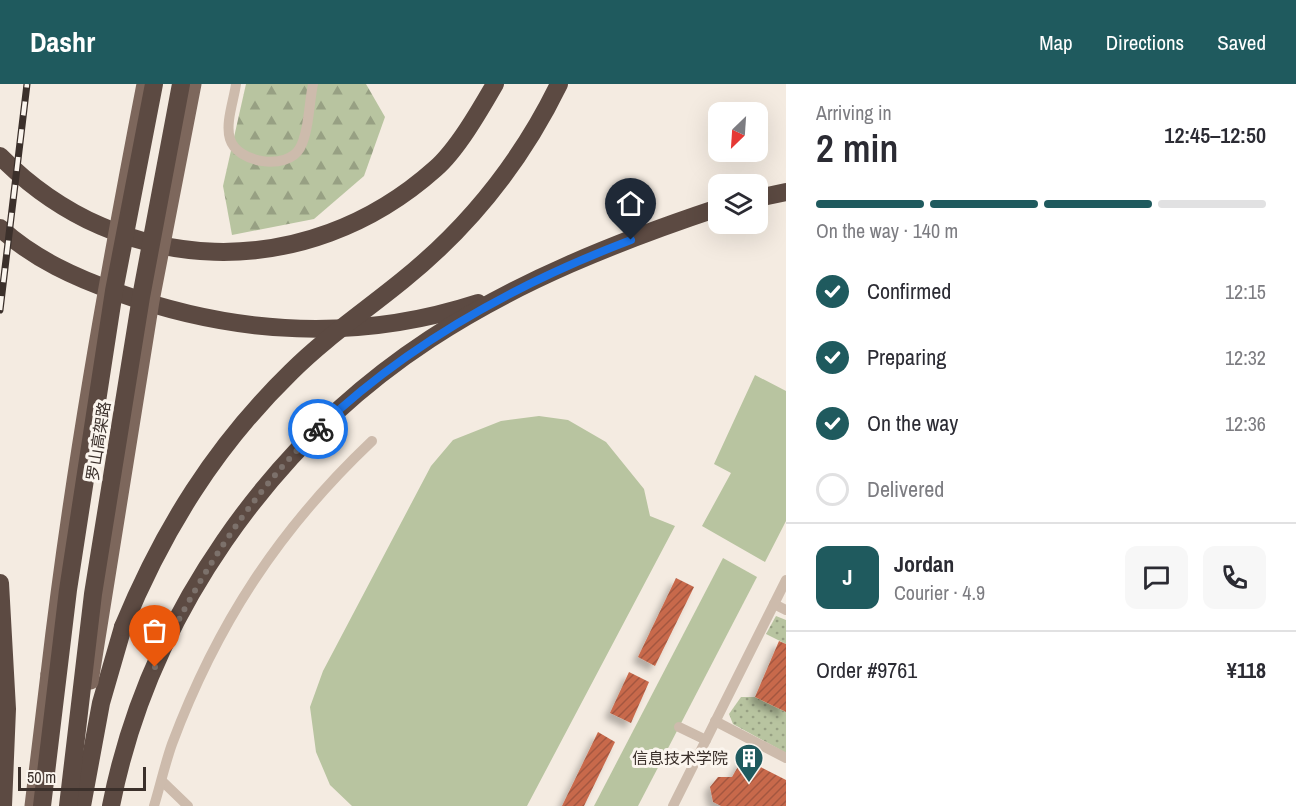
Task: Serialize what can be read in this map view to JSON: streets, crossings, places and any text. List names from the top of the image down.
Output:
{
  "streets": {
    "highway": ["罗山高架路"]
  },
  "places": {
    "building": ["信息技术学院"]
  },
  "scale_bar": "50 m",
  "north": "bottom left",
  "page": {
    "header": "Dashr",
    "nav": ["Map", "Directions", "Saved"],
    "heading": ["2 min", "Arriving in", "12:45–12:50"],
    "panel": [
      "Jordan",
      "Courier · 4.9",
      "Order #9761",
      "¥118"
    ],
    "bar": "On the way · 140 m",
    "list": [
      ["Confirmed", "12:15"],
      ["Preparing", "12:32"],
      ["On the way", "12:36"],
      "Delivered"
    ],
    "round": "J",
    "scale": "50 m"
  }
}
